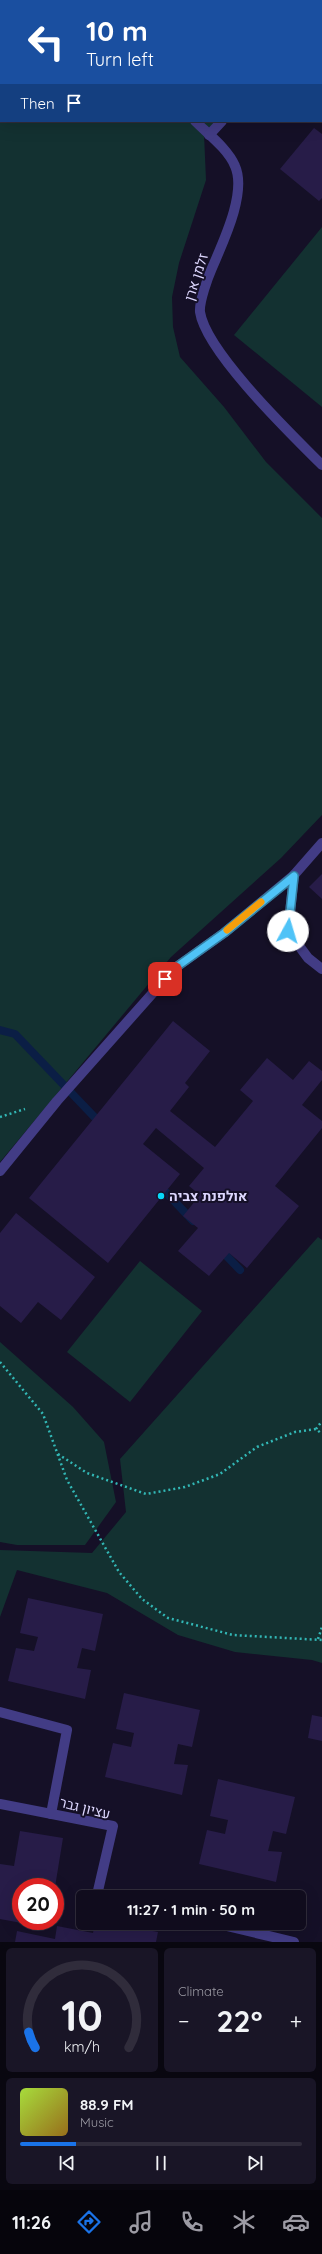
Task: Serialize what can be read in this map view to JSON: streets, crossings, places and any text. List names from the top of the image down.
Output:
{
  "streets": {
    "street": ["זלמן ארן", "עציון גבר"]
  },
  "places": ["אולפנת צביה"],
  "page": {
    "turn": ["10 m", "Turn left"],
    "then": "Then",
    "limit": "20",
    "trip": "11:27 · 1 min · 50 m",
    "tile": "Climate",
    "heat": ["−", "22°", "+"],
    "song": ["88.9 FM", "Music"],
    "tabs": "11:26",
    "gauge": ["10", "km/h"]
  }
}
